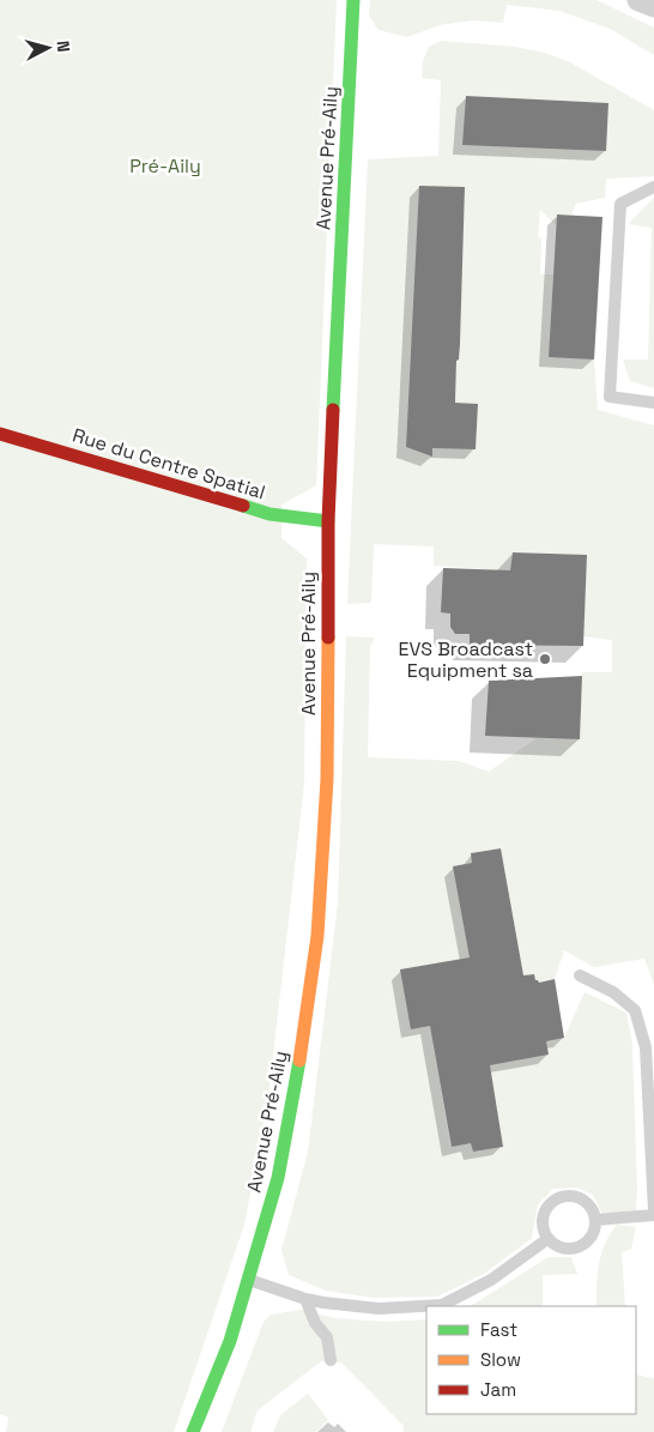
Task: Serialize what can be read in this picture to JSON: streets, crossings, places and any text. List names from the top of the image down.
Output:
{
  "streets": {
    "street": ["Avenue Pré-Aily", "Rue du Centre Spatial"]
  },
  "crossings": [
    ["Avenue Pré-Aily", "Rue du Centre Spatial"]
  ],
  "parks": ["Pré-Aily"],
  "places": ["EVS Broadcast Equipment sa"],
  "legend": ["Fast", "Slow", "Jam"],
  "north": "right"
}
